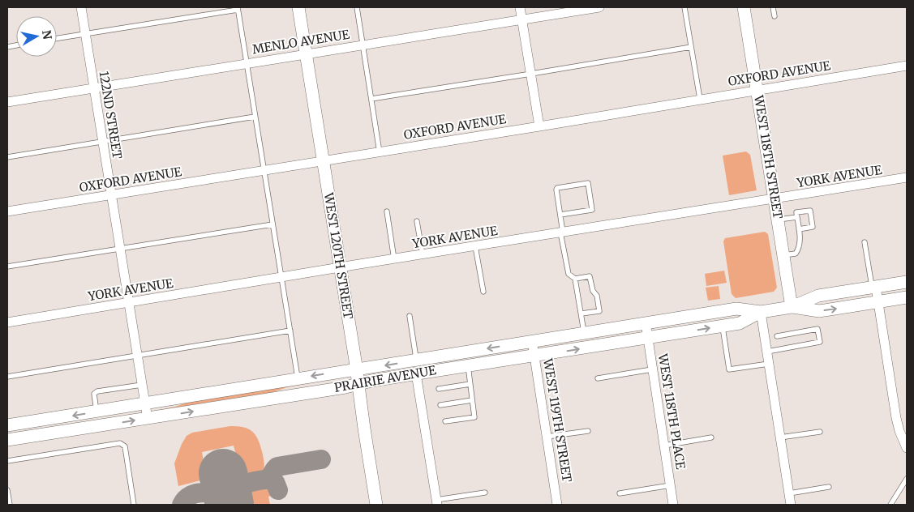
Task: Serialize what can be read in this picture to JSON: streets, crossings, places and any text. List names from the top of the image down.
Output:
{
  "streets": {
    "main road": ["WEST 118TH STREET", "WEST 120TH STREET", "PRAIRIE AVENUE"],
    "street": [
      "MENLO AVENUE",
      "OXFORD AVENUE",
      "122ND STREET",
      "YORK AVENUE",
      "WEST 118TH PLACE",
      "WEST 119TH STREET"
    ]
  },
  "crossings": [
    ["MENLO AVENUE", "122ND STREET"],
    ["MENLO AVENUE", "WEST 120TH STREET"],
    ["OXFORD AVENUE", "122ND STREET"],
    ["OXFORD AVENUE", "WEST 118TH STREET"],
    ["OXFORD AVENUE", "WEST 120TH STREET"],
    ["122ND STREET", "YORK AVENUE"],
    ["122ND STREET", "PRAIRIE AVENUE"],
    ["WEST 118TH STREET", "YORK AVENUE"],
    ["WEST 118TH STREET", "PRAIRIE AVENUE"],
    ["YORK AVENUE", "WEST 120TH STREET"],
    ["WEST 120TH STREET", "PRAIRIE AVENUE"],
    ["PRAIRIE AVENUE", "WEST 118TH PLACE"],
    ["PRAIRIE AVENUE", "WEST 119TH STREET"]
  ],
  "north": "right"
}
